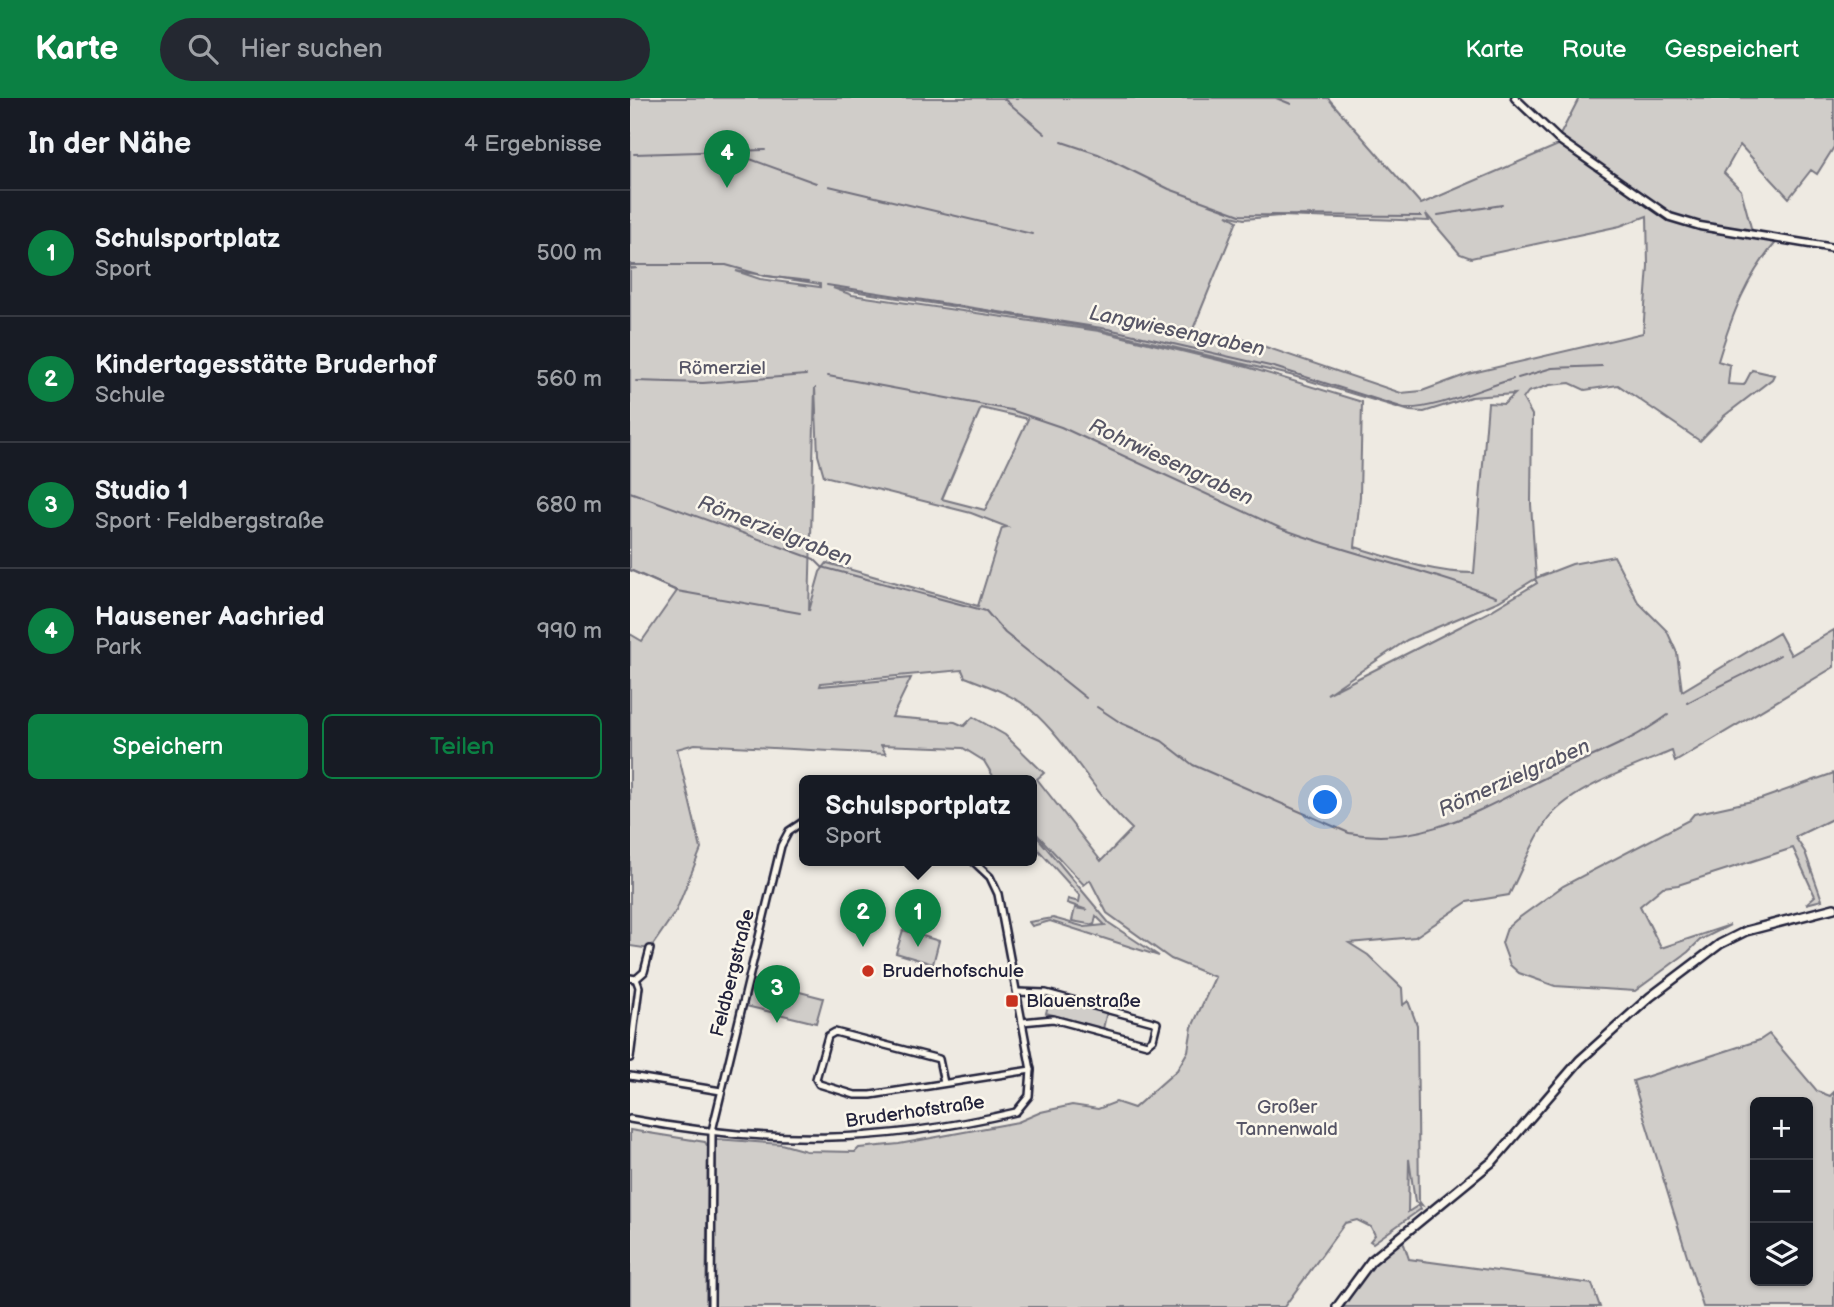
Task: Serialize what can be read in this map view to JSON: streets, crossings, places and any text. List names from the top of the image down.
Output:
{
  "streets": {
    "street": ["Feldbergstraße", "Bruderhofstraße"]
  },
  "crossings": [
    ["Feldbergstraße", "Bruderhofstraße"]
  ],
  "water": ["Langwiesengraben", "Rohrwiesengraben", "Römerzielgraben"],
  "parks": ["Römerziel", "Großer Tannenwald"],
  "places": {
    "other": ["Bruderhofschule"],
    "transit": ["Blauenstraße"]
  },
  "page": {
    "header": "Karte",
    "search": "Hier suchen",
    "nav": ["Karte", "Route", "Gespeichert"],
    "heading": ["In der Nähe", "4 Ergebnisse"],
    "pins": [
      "4",
      "1",
      "2",
      "3"
    ],
    "list": [
      {
        "mark": "1",
        "name": "Schulsportplatz",
        "note": "Sport",
        "value": "500 m"
      },
      {
        "mark": "2",
        "name": "Kindertagesstätte Bruderhof",
        "note": "Schule",
        "value": "560 m"
      },
      {
        "mark": "3",
        "name": "Studio 1",
        "note": "Sport · Feldbergstraße",
        "value": "680 m"
      },
      {
        "mark": "4",
        "name": "Hausener Aachried",
        "note": "Park",
        "value": "990 m"
      }
    ],
    "buttons": ["Speichern", "Teilen"],
    "popup": ["Schulsportplatz", "Sport"],
    "map_buttons": ["+", "−"]
  }
}
